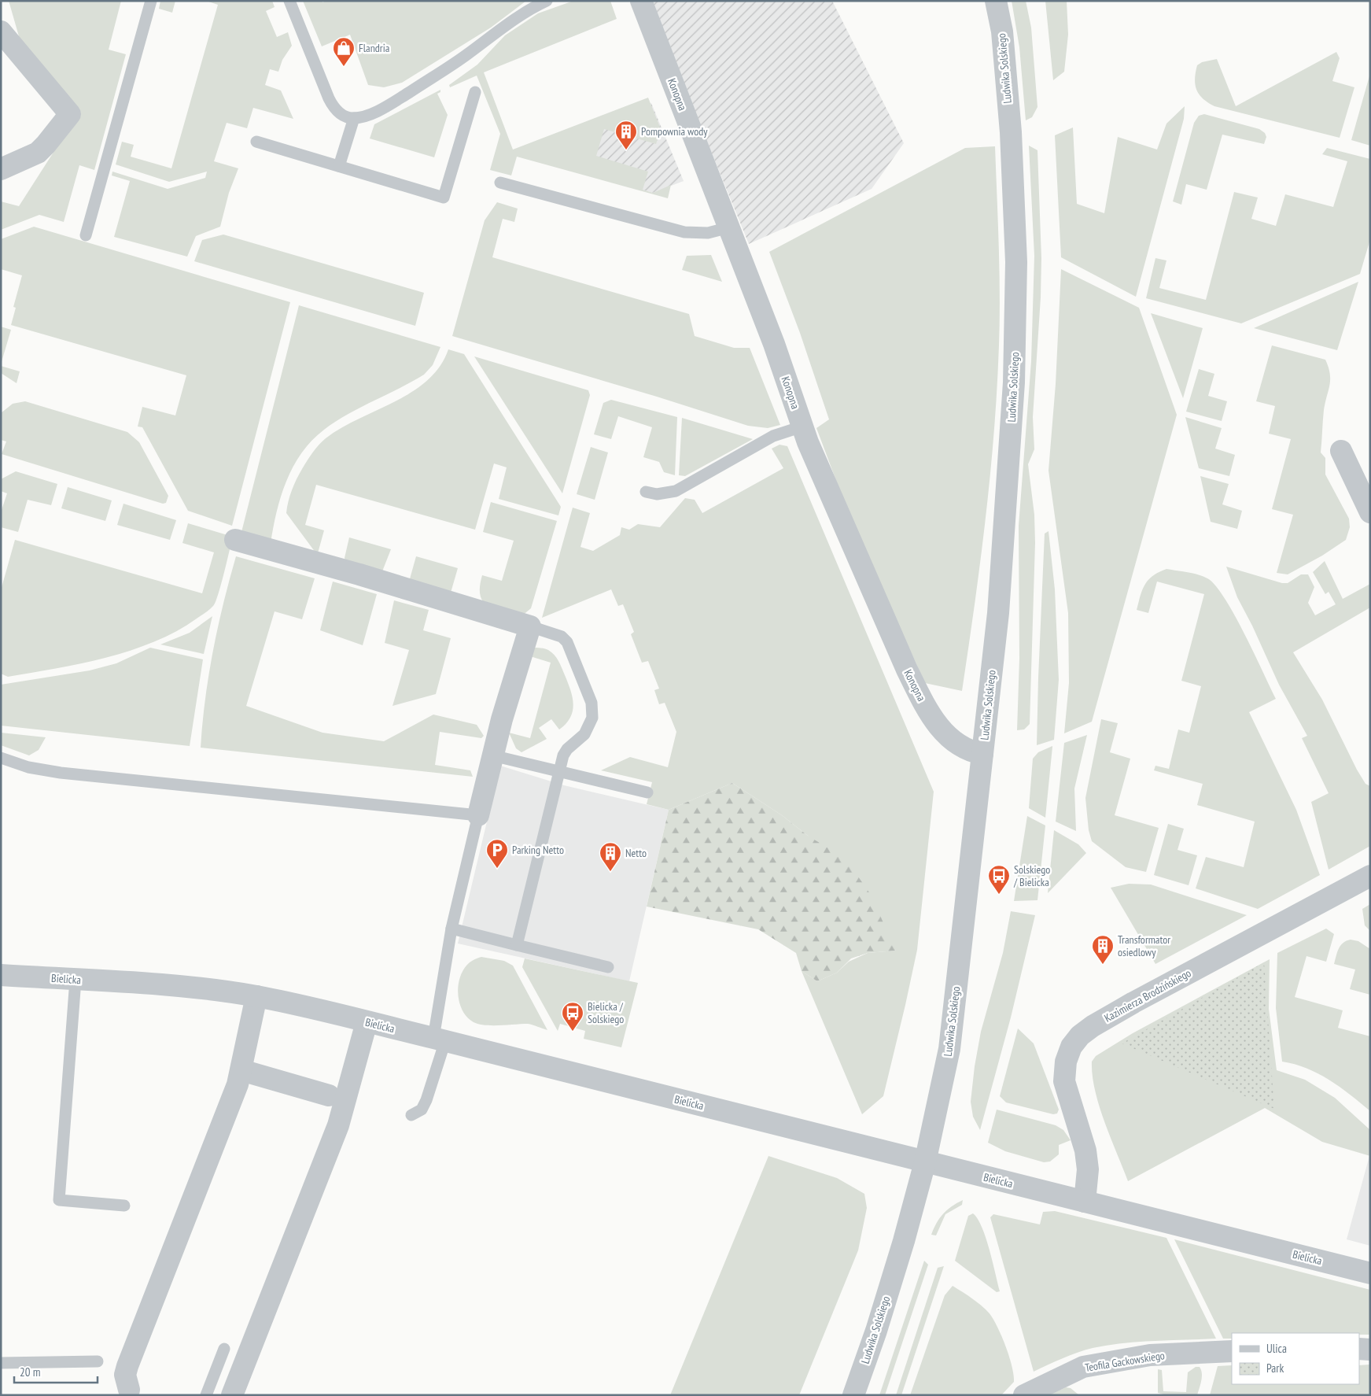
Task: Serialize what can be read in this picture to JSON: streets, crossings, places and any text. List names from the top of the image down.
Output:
{
  "streets": {
    "street": [
      "Ludwika Solskiego",
      "Konopna",
      "Bielicka",
      "Kazimierza Brodzińskiego",
      "Teofila Gackowskiego"
    ]
  },
  "crossings": [
    ["Ludwika Solskiego", "Konopna"],
    ["Ludwika Solskiego", "Bielicka"],
    ["Bielicka", "Kazimierza Brodzińskiego"]
  ],
  "places": {
    "shop": ["Flandria"],
    "building": ["Pompownia wody", "Netto", "Transformator osiedlowy"],
    "parking": ["Parking Netto"],
    "bus stop": ["Solskiego / Bielicka", "Bielicka / Solskiego"]
  },
  "legend": ["Ulica", "Park"],
  "scale_bar": "20 m"
}
